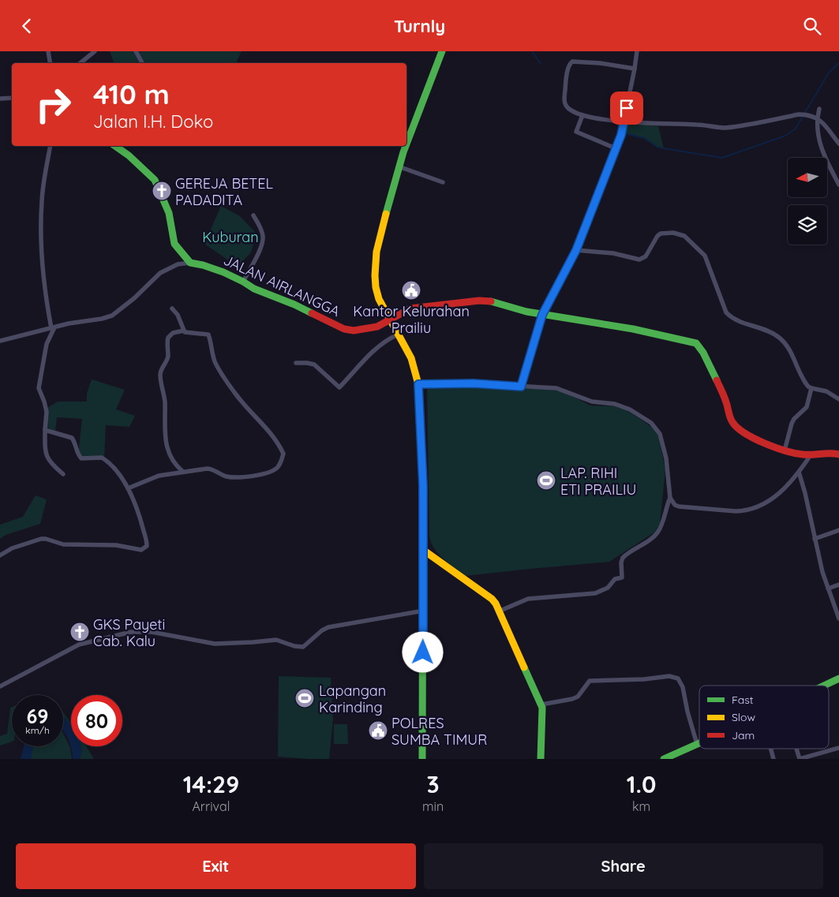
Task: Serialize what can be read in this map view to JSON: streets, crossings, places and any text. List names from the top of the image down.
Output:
{
  "streets": {
    "main road": ["JALAN AIRLANGGA"]
  },
  "parks": ["Kuburan"],
  "places": {
    "church": ["GEREJA BETEL PADADITA", "GKS Payeti Cab. Kalu"],
    "public building": ["Kantor Kelurahan Prailiu", "POLRES SUMBA TIMUR"],
    "sports": ["LAP. RIHI ETI PRAILIU", "Lapangan Karinding"]
  },
  "legend": ["Fast", "Slow", "Jam"],
  "north": "left",
  "page": {
    "header": "Turnly",
    "turn": ["410 m", "Jalan I.H. Doko"],
    "speed": "69 km/h",
    "limit": "80",
    "eta": [
      "14:29",
      "Arrival",
      "3",
      "min",
      "1.0",
      "km"
    ],
    "buttons": ["Exit", "Share"]
  }
}
